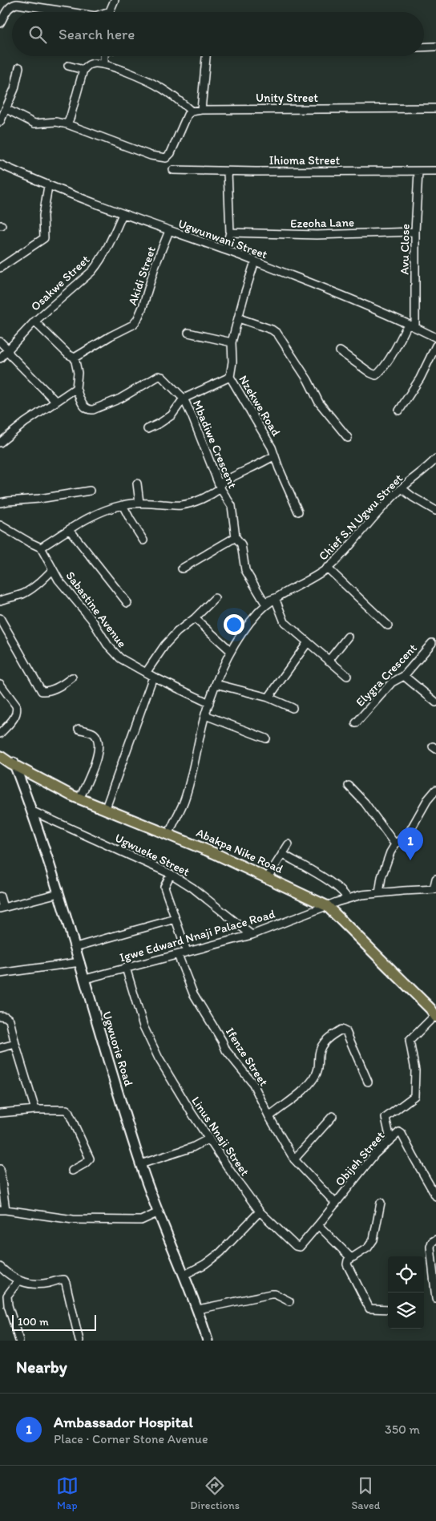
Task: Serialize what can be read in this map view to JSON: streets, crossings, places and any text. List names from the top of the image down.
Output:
{
  "streets": {
    "main road": ["Abakpa Nike Road"],
    "street": [
      "Unity Street",
      "Ihioma Street",
      "Ezeoha Lane",
      "Ugwunwani Street",
      "Avu Close",
      "Akidi Street",
      "Osakwe Street",
      "Nzekwe Road",
      "Mbadiwe Crescent",
      "Chief S.N Ugwu Street",
      "Sabastine Avenue",
      "Elygra Crescent",
      "Ugwueke Street",
      "Igwe Edward Nnaji Palace Road",
      "Ugwuorie Road",
      "Ifenze Street",
      "Linus Nnaji Street",
      "Obijeh Street"
    ]
  },
  "crossings": [
    ["Ihioma Street", "Avu Close"],
    ["Ezeoha Lane", "Avu Close"],
    ["Ugwunwani Street", "Avu Close"],
    ["Ugwunwani Street", "Akidi Street"],
    ["Ugwunwani Street", "Osakwe Street"],
    ["Ugwunwani Street", "Nzekwe Road"],
    ["Mbadiwe Crescent", "Chief S.N Ugwu Street"],
    ["Chief S.N Ugwu Street", "Sabastine Avenue"],
    ["Chief S.N Ugwu Street", "Abakpa Nike Road"],
    ["Abakpa Nike Road", "Igwe Edward Nnaji Palace Road"],
    ["Abakpa Nike Road", "Ugwuorie Road"],
    ["Ugwueke Street", "Igwe Edward Nnaji Palace Road"],
    ["Ugwueke Street", "Ugwuorie Road"],
    ["Igwe Edward Nnaji Palace Road", "Ugwuorie Road"],
    ["Igwe Edward Nnaji Palace Road", "Ifenze Street"],
    ["Igwe Edward Nnaji Palace Road", "Linus Nnaji Street"],
    ["Ifenze Street", "Linus Nnaji Street"],
    ["Ifenze Street", "Obijeh Street"],
    ["Linus Nnaji Street", "Obijeh Street"]
  ],
  "scale_bar": "100 m",
  "page": {
    "search": "Search here",
    "pins": "1",
    "scale": "100 m",
    "heading": "Nearby",
    "list": [
      {
        "mark": "1",
        "name": "Ambassador Hospital",
        "note": "Place · Corner Stone Avenue",
        "value": "350 m"
      }
    ],
    "nav": ["Map", "Directions", "Saved"]
  }
}
